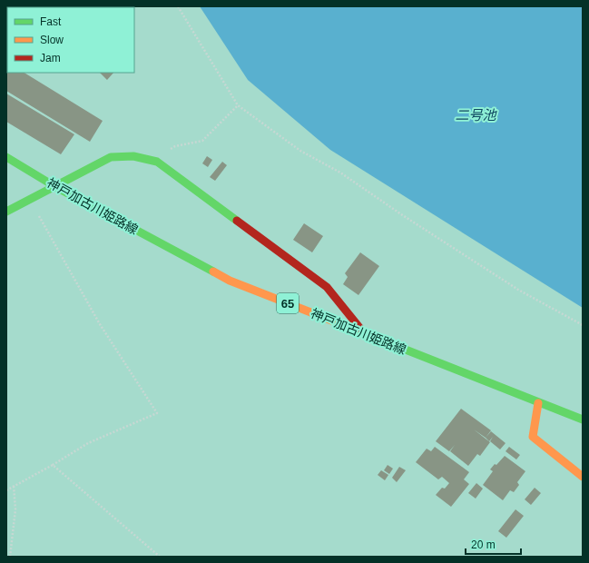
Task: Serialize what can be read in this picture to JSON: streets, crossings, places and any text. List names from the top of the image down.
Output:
{
  "streets": {
    "main road": ["神戸加古川姫路線", "65"]
  },
  "water": ["二号池"],
  "legend": ["Fast", "Slow", "Jam"],
  "scale_bar": "20 m"
}
